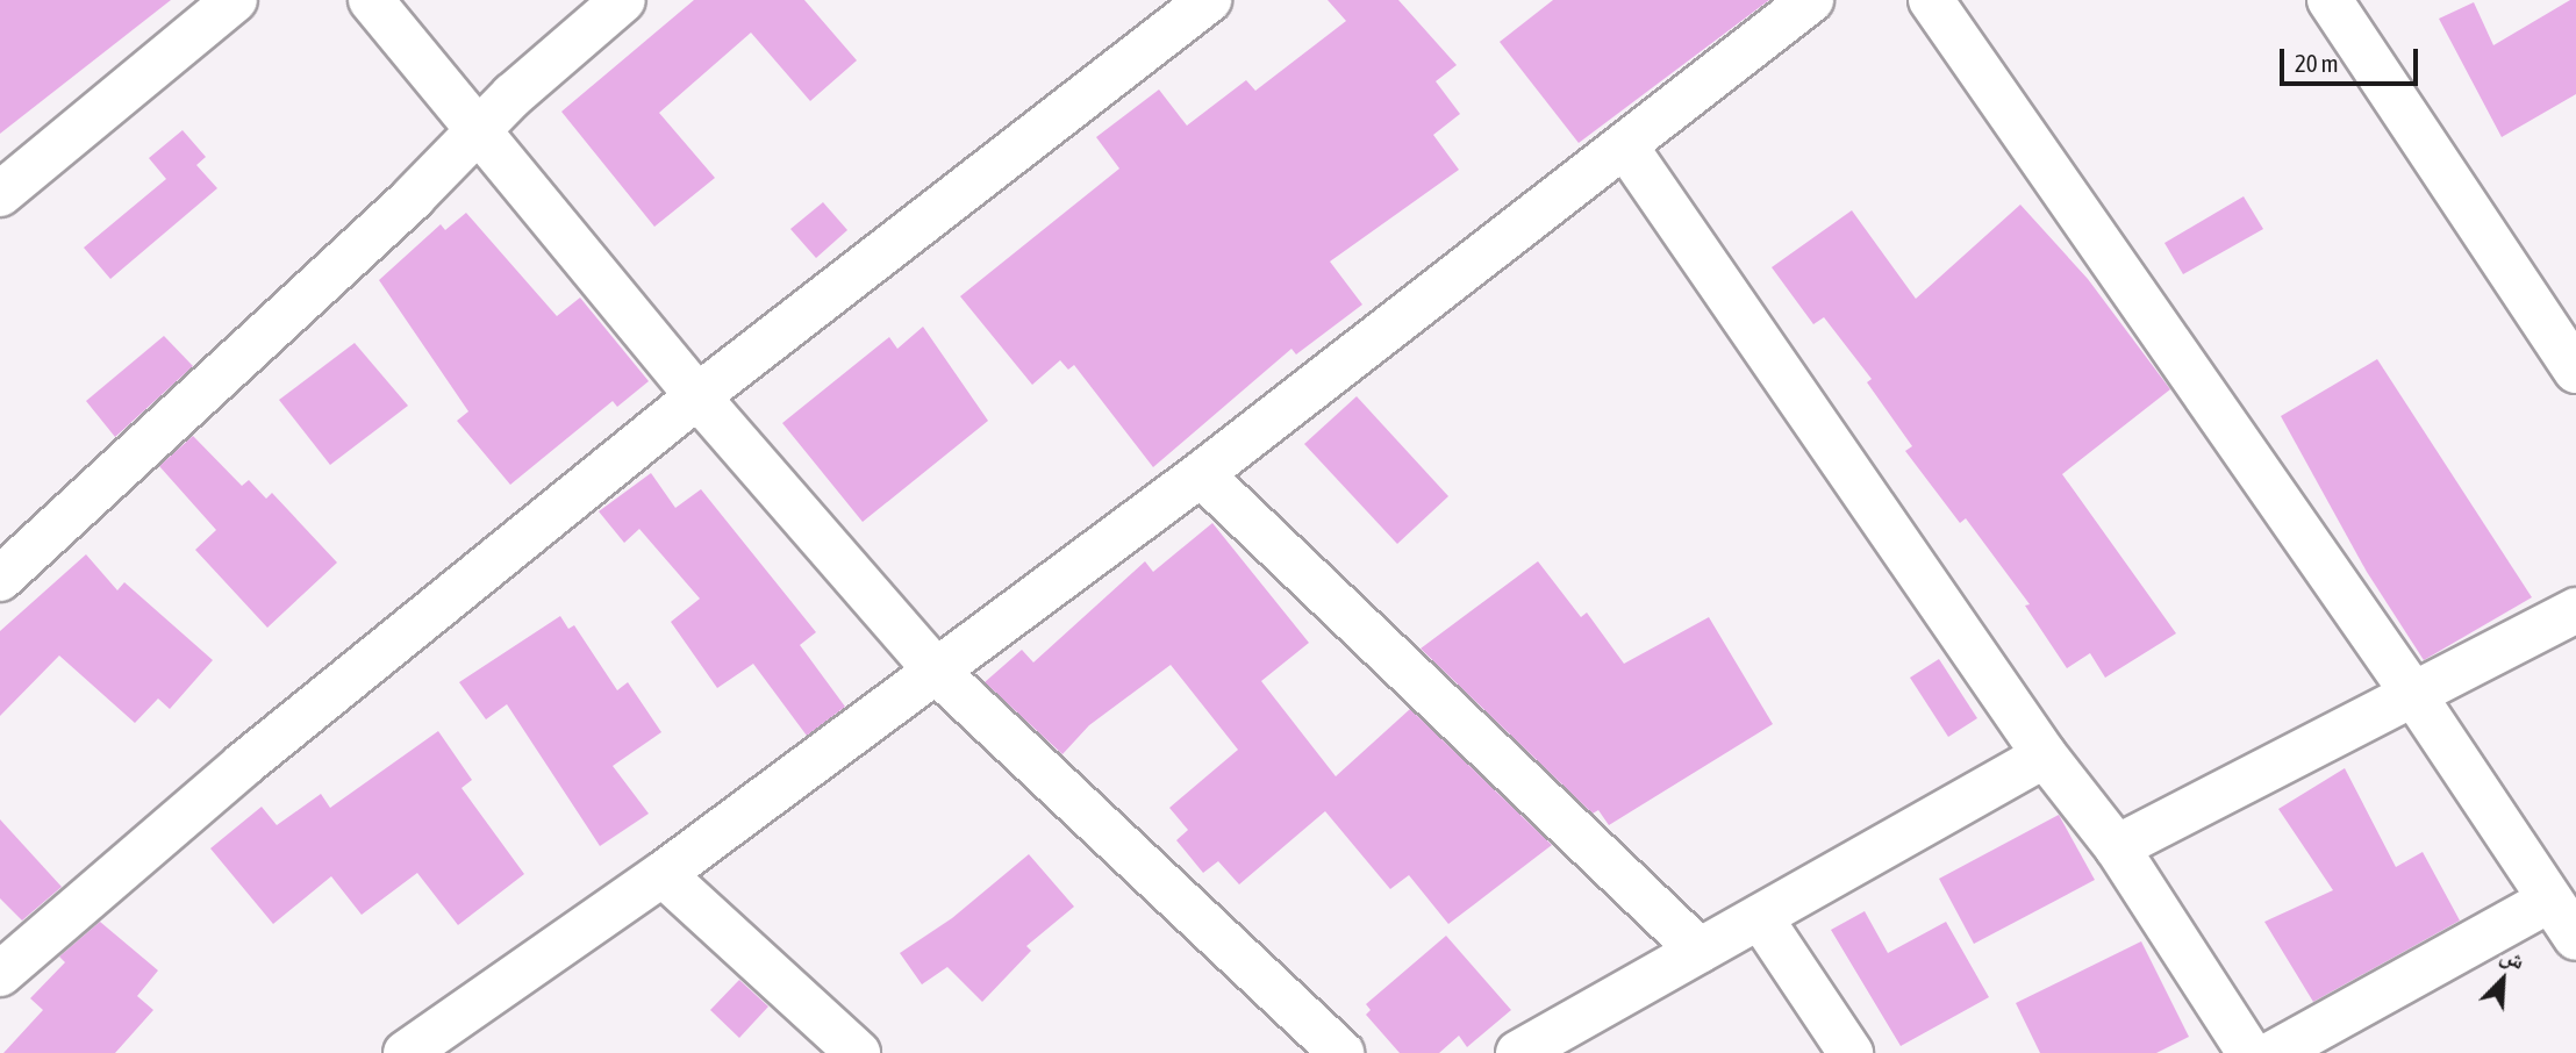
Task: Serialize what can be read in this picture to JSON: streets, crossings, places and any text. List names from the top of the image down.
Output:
{
  "scale_bar": "20 m",
  "north": "top right"
}
